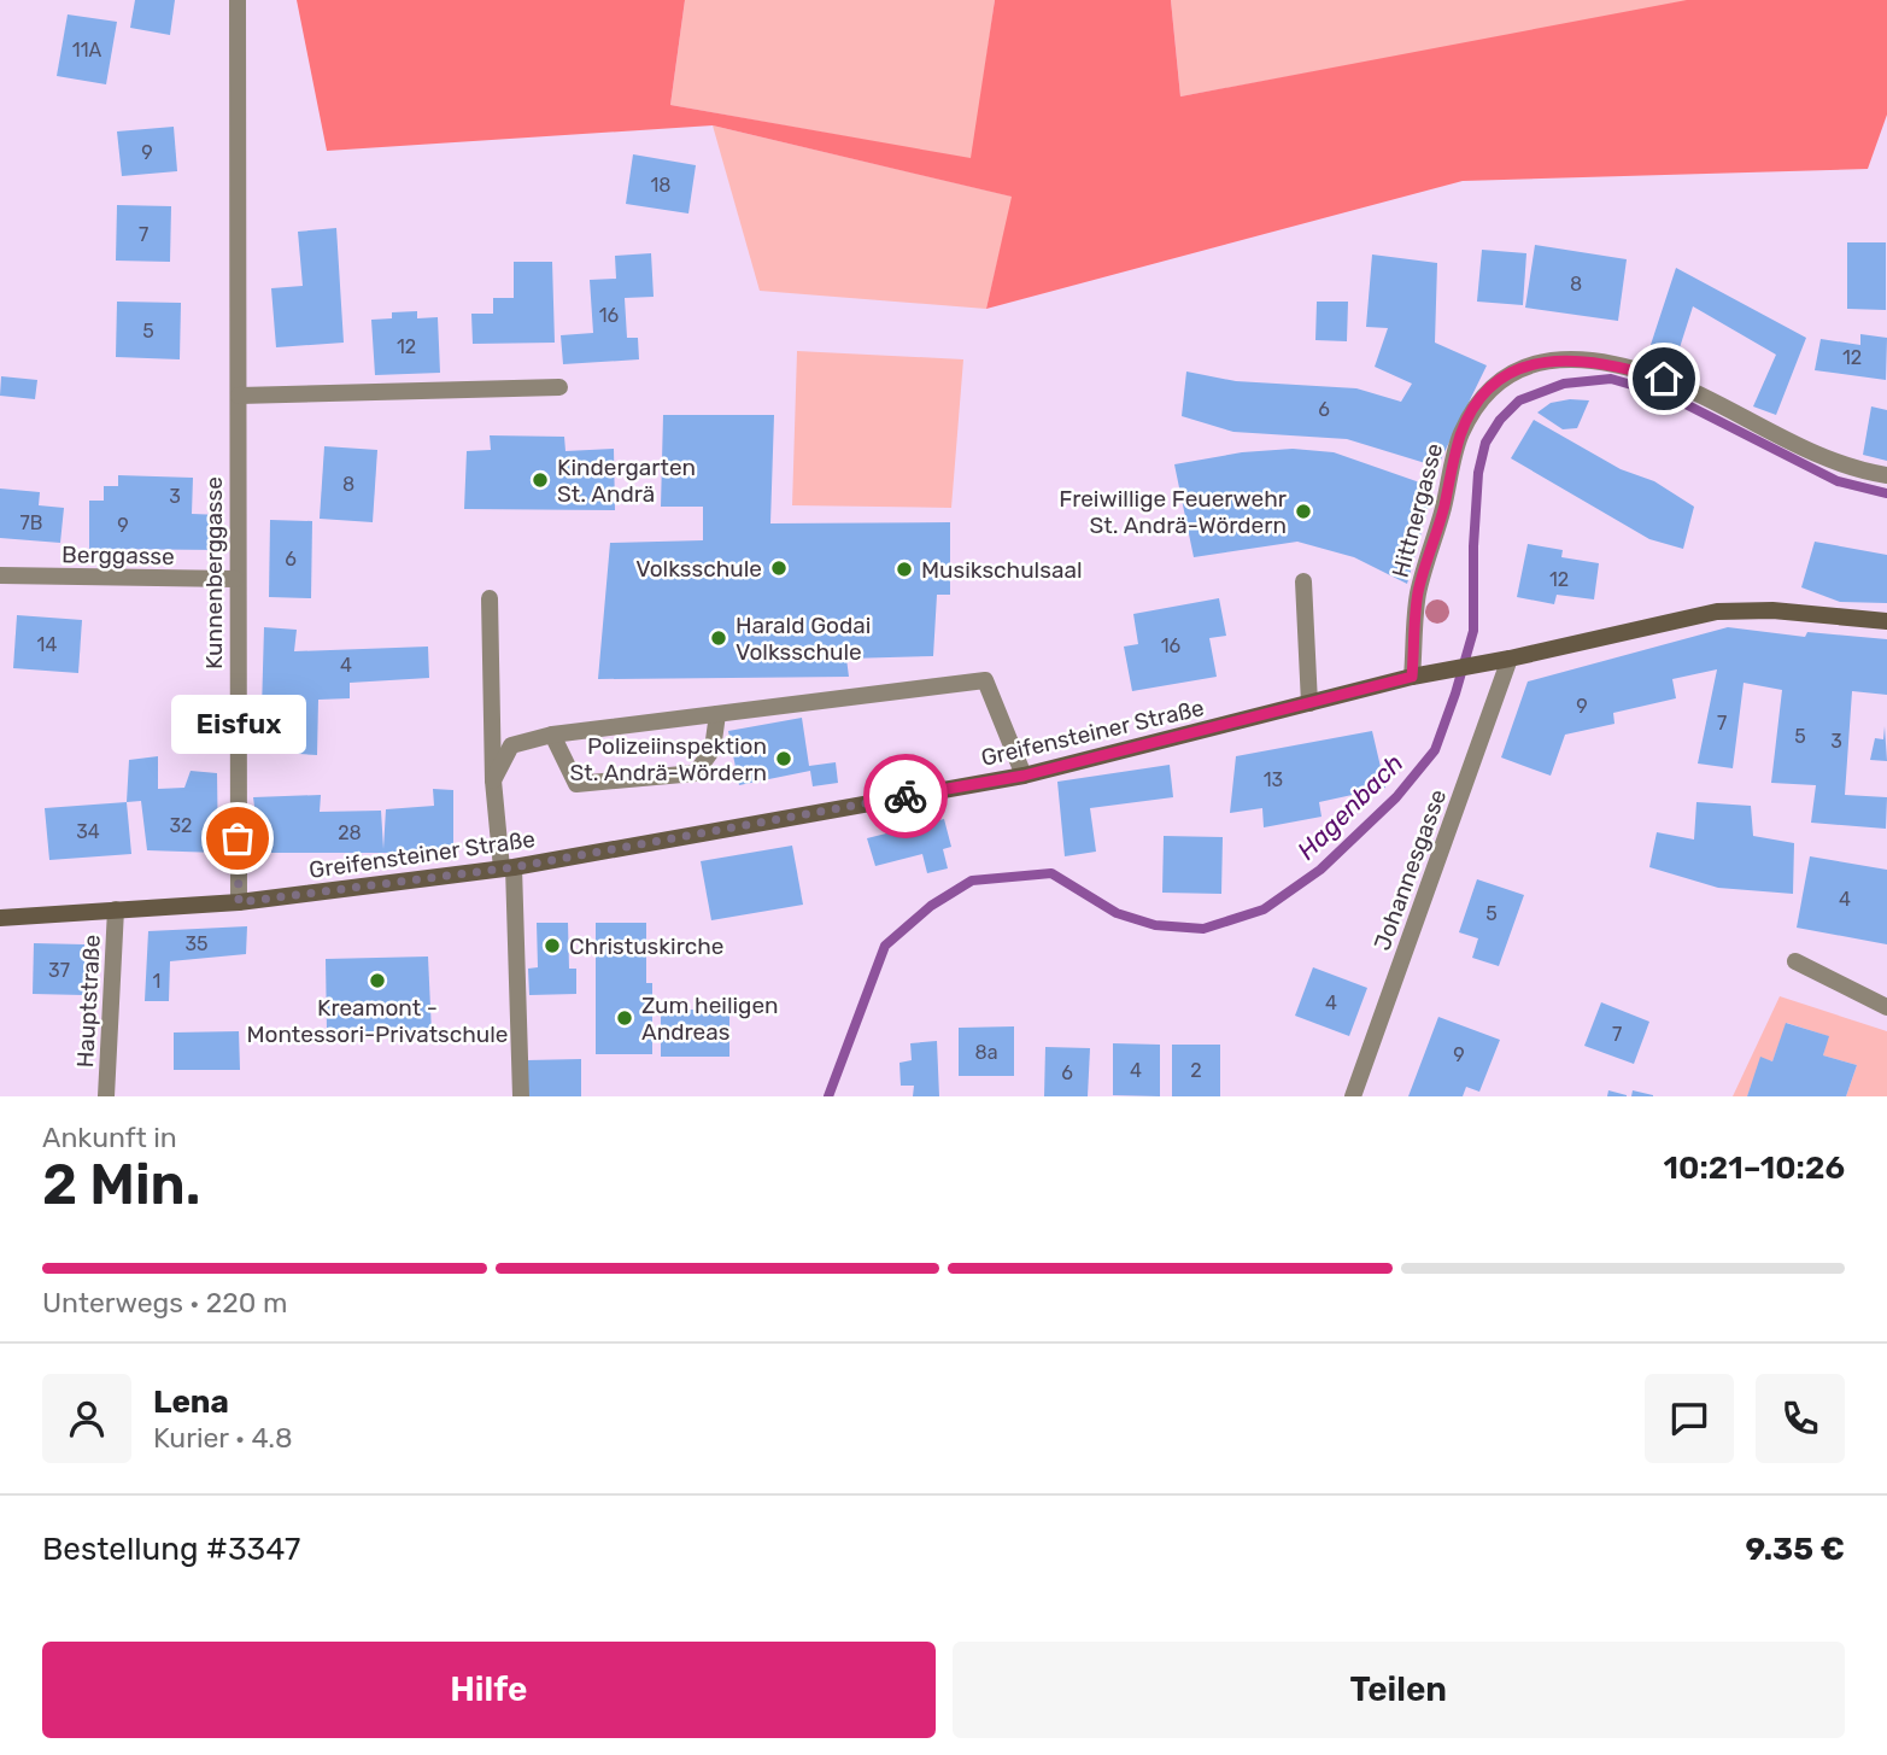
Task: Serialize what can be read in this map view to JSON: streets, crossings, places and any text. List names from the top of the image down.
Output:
{
  "streets": {
    "main road": ["Greifensteiner Straße"],
    "street": [
      "Hittnergasse",
      "Berggasse",
      "Kunnenberggasse",
      "Johannesgasse",
      "Hauptstraße"
    ]
  },
  "crossings": [
    ["Hittnergasse", "Greifensteiner Straße"],
    ["Berggasse", "Kunnenberggasse"],
    ["Kunnenberggasse", "Greifensteiner Straße"],
    ["Greifensteiner Straße", "Johannesgasse"],
    ["Greifensteiner Straße", "Hauptstraße"]
  ],
  "water": ["Hagenbach"],
  "places": [
    "Kindergarten St. Andrä",
    "Freiwillige Feuerwehr St. Andrä-Wördern",
    "Volksschule",
    "Musikschulsaal",
    "Harald Godai Volksschule",
    "Polizeiinspektion St. Andrä-Wördern",
    "Eisfux",
    "Christuskirche",
    "Kreamont - Montessori-Privatschule",
    "Zum heiligen Andreas"
  ],
  "house_numbers": [
    "11A",
    "9",
    "18",
    "7",
    "8",
    "16",
    "5",
    "12",
    "12",
    "6",
    "8",
    "3",
    "7B",
    "9",
    "6",
    "12",
    "14",
    "16",
    "4",
    "9",
    "7",
    "5",
    "3",
    "13",
    "32",
    "34",
    "28",
    "4",
    "5",
    "35",
    "37",
    "1",
    "4",
    "7",
    "8a",
    "9",
    "4",
    "2",
    "6"
  ],
  "page": {
    "bubble": "Eisfux",
    "heading": ["2 Min.", "Ankunft in", "10:21–10:26"],
    "panel": [
      "Lena",
      "Kurier · 4.8",
      "Bestellung #3347",
      "9.35 €"
    ],
    "bar": "Unterwegs · 220 m",
    "buttons": ["Hilfe", "Teilen"]
  }
}
